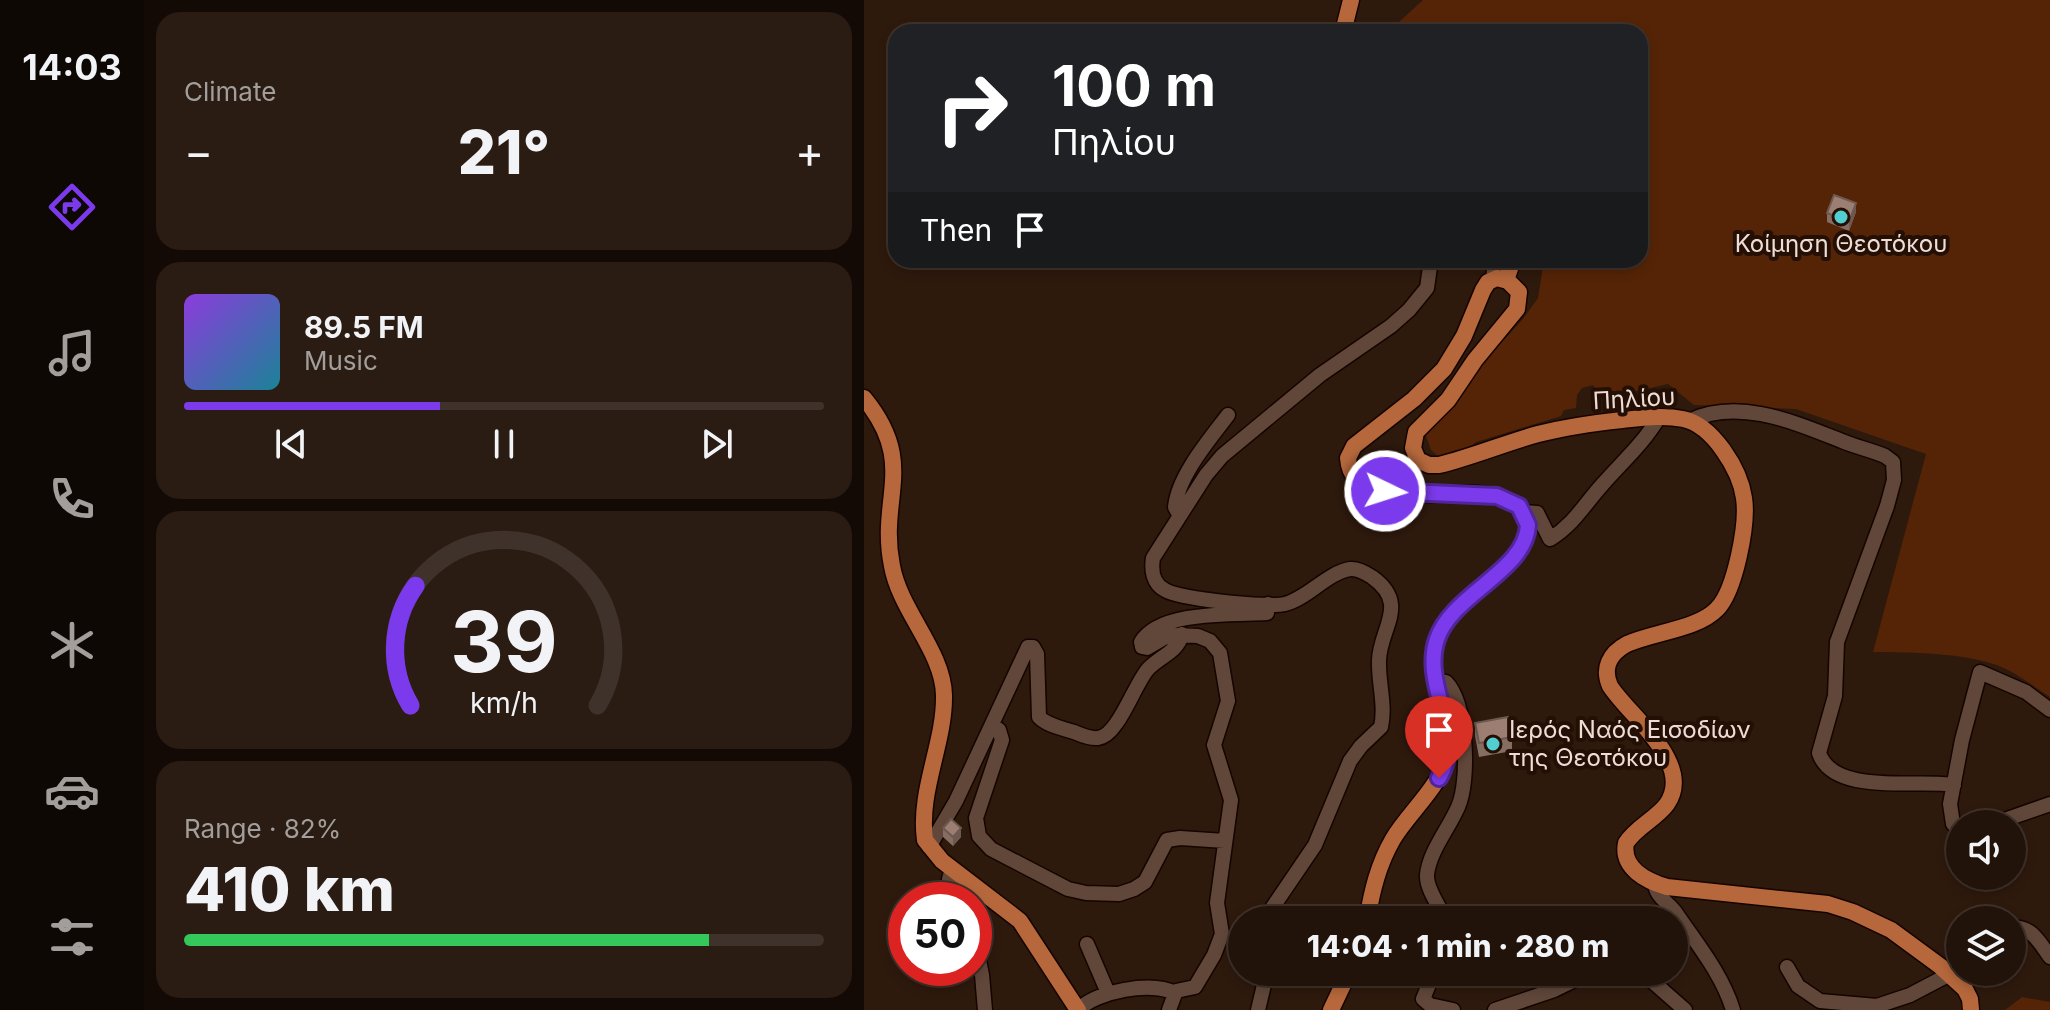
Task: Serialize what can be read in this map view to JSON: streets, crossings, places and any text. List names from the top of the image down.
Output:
{
  "streets": {
    "main road": ["Πηλίου"]
  },
  "places": ["Κοίμηση Θεοτόκου", "Ιερός Ναός Εισοδίων της Θεοτόκου"],
  "page": {
    "tabs": "14:03",
    "tile": [
      "Climate",
      ["Range · 82%", "410 km"]
    ],
    "turn": ["100 m", "Πηλίου"],
    "heat": ["−", "21°", "+"],
    "then": "Then",
    "song": ["89.5 FM", "Music"],
    "limit": "50",
    "trip": "14:04 · 1 min · 280 m",
    "gauge": ["39", "km/h"]
  }
}
